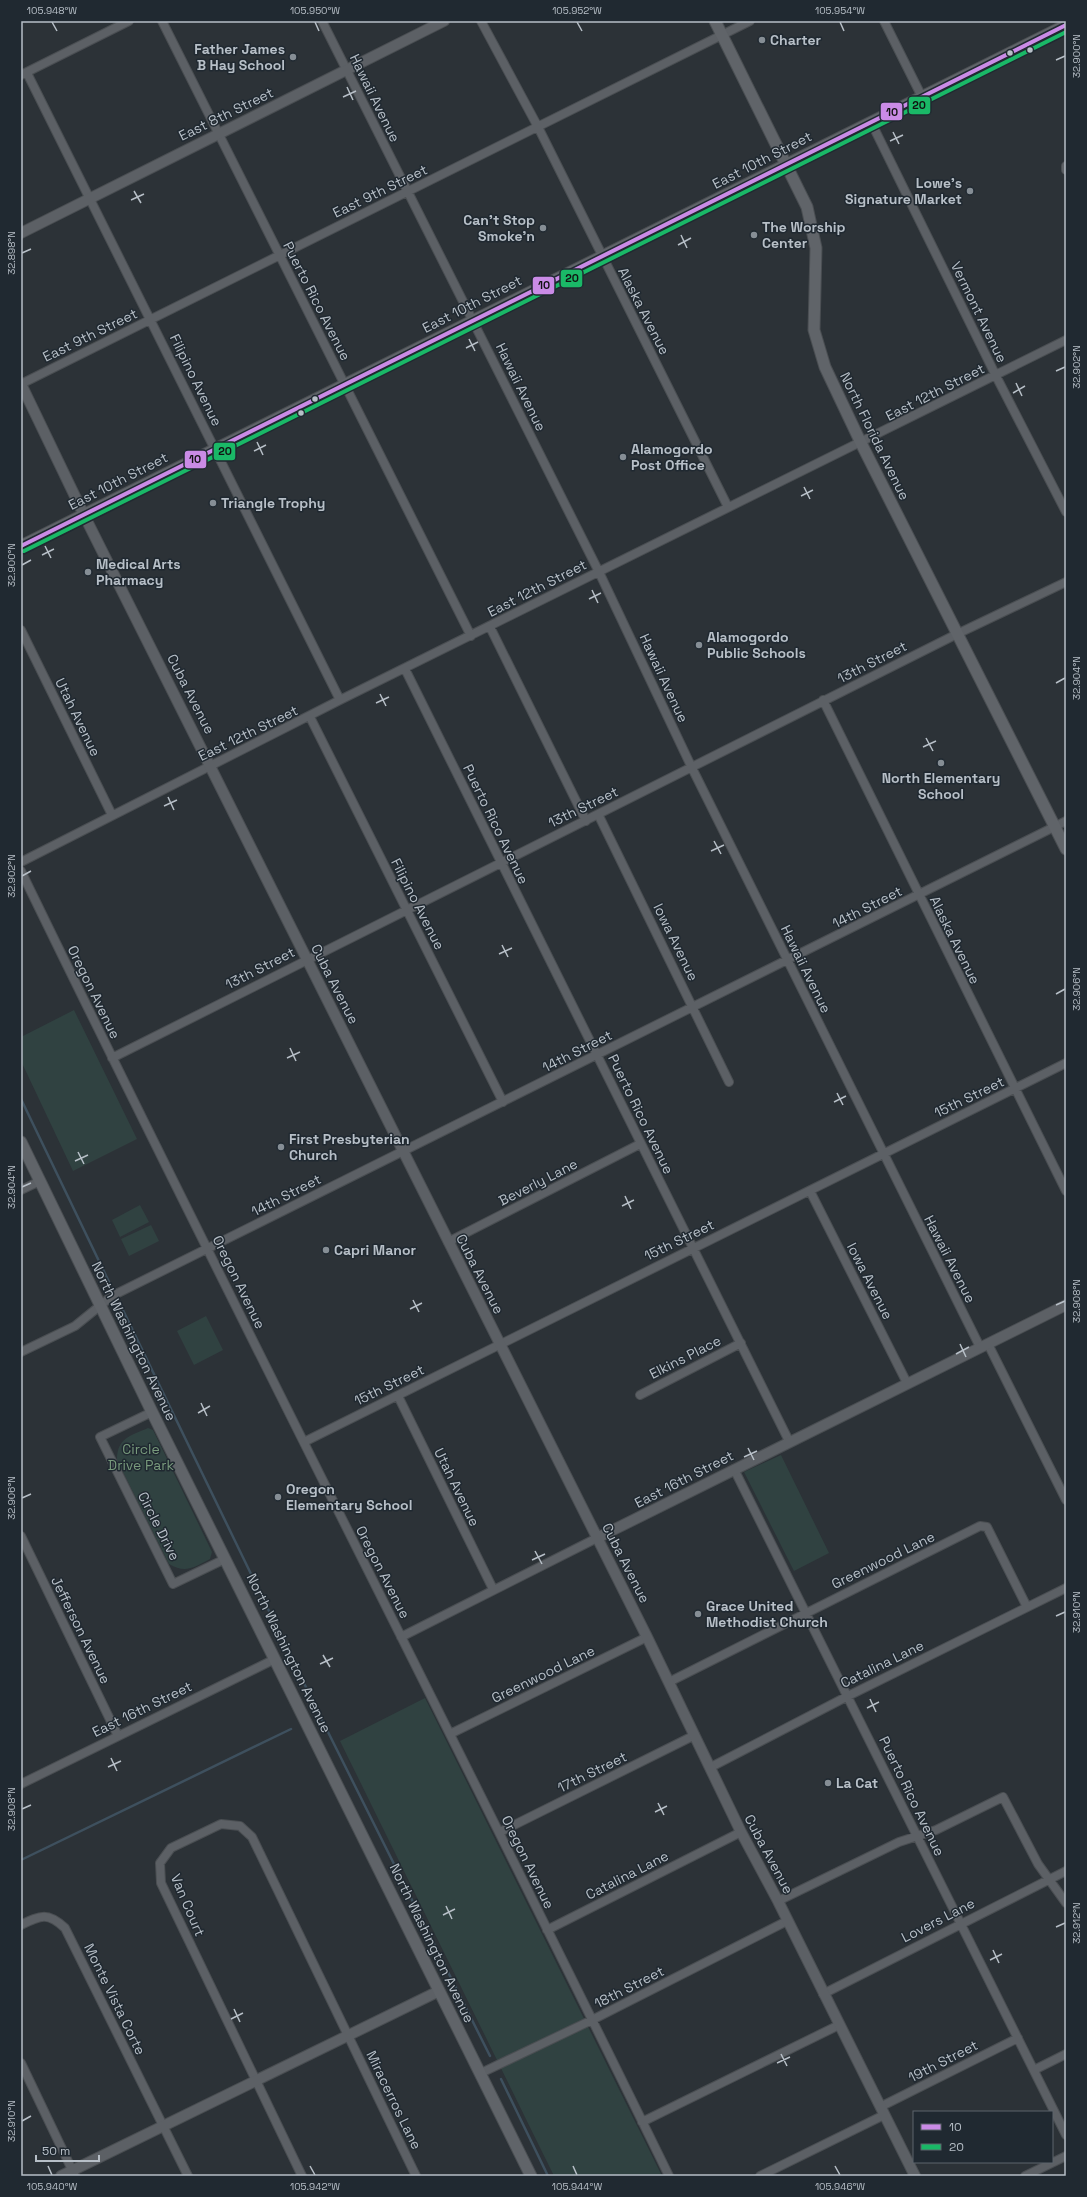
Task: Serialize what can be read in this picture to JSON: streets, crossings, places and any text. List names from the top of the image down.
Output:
{
  "streets": {
    "main road": ["East 10th Street", "North Florida Avenue", "North Washington Avenue"],
    "street": [
      "Hawaii Avenue",
      "East 8th Street",
      "East 9th Street",
      "Puerto Rico Avenue",
      "Alaska Avenue",
      "Vermont Avenue",
      "Filipino Avenue",
      "East 12th Street",
      "13th Street",
      "Cuba Avenue",
      "Utah Avenue",
      "14th Street",
      "Iowa Avenue",
      "Oregon Avenue",
      "15th Street",
      "Beverly Lane",
      "Elkins Place",
      "East 16th Street",
      "Circle Drive",
      "Greenwood Lane",
      "Jefferson Avenue",
      "Catalina Lane",
      "17th Street",
      "Van Court",
      "Lovers Lane",
      "18th Street",
      "Monte Vista Corte",
      "19th Street",
      "Miracerros Lane"
    ]
  },
  "crossings": [
    ["Hawaii Avenue", "East 8th Street"],
    ["Hawaii Avenue", "East 10th Street"],
    ["Hawaii Avenue", "East 9th Street"],
    ["Hawaii Avenue", "East 12th Street"],
    ["Hawaii Avenue", "13th Street"],
    ["Hawaii Avenue", "14th Street"],
    ["Hawaii Avenue", "15th Street"],
    ["Hawaii Avenue", "East 16th Street"],
    ["East 8th Street", "Puerto Rico Avenue"],
    ["East 8th Street", "Filipino Avenue"],
    ["East 10th Street", "Puerto Rico Avenue"],
    ["East 10th Street", "Alaska Avenue"],
    ["East 10th Street", "Vermont Avenue"],
    ["East 10th Street", "Filipino Avenue"],
    ["East 10th Street", "North Florida Avenue"],
    ["East 10th Street", "Cuba Avenue"],
    ["East 9th Street", "Puerto Rico Avenue"],
    ["East 9th Street", "Alaska Avenue"],
    ["East 9th Street", "Filipino Avenue"],
    ["East 9th Street", "North Florida Avenue"],
    ["East 9th Street", "Cuba Avenue"],
    ["Puerto Rico Avenue", "East 12th Street"],
    ["Puerto Rico Avenue", "13th Street"],
    ["Puerto Rico Avenue", "14th Street"],
    ["Puerto Rico Avenue", "15th Street"],
    ["Puerto Rico Avenue", "Beverly Lane"],
    ["Puerto Rico Avenue", "Elkins Place"],
    ["Puerto Rico Avenue", "East 16th Street"],
    ["Puerto Rico Avenue", "Greenwood Lane"],
    ["Puerto Rico Avenue", "Catalina Lane"],
    ["Puerto Rico Avenue", "Lovers Lane"],
    ["Puerto Rico Avenue", "19th Street"],
    ["Alaska Avenue", "East 12th Street"],
    ["Alaska Avenue", "13th Street"],
    ["Alaska Avenue", "14th Street"],
    ["Alaska Avenue", "15th Street"],
    ["Vermont Avenue", "East 12th Street"],
    ["Filipino Avenue", "East 12th Street"],
    ["Filipino Avenue", "13th Street"],
    ["Filipino Avenue", "14th Street"],
    ["East 12th Street", "North Florida Avenue"],
    ["East 12th Street", "Cuba Avenue"],
    ["East 12th Street", "Utah Avenue"],
    ["North Florida Avenue", "13th Street"],
    ["North Florida Avenue", "14th Street"],
    ["13th Street", "Cuba Avenue"],
    ["13th Street", "Iowa Avenue"],
    ["13th Street", "Oregon Avenue"],
    ["Cuba Avenue", "14th Street"],
    ["Cuba Avenue", "15th Street"],
    ["Cuba Avenue", "Beverly Lane"],
    ["Cuba Avenue", "East 16th Street"],
    ["Cuba Avenue", "Greenwood Lane"],
    ["Cuba Avenue", "Catalina Lane"],
    ["Cuba Avenue", "17th Street"],
    ["Cuba Avenue", "Lovers Lane"],
    ["Cuba Avenue", "18th Street"],
    ["Cuba Avenue", "19th Street"],
    ["Utah Avenue", "15th Street"],
    ["Utah Avenue", "East 16th Street"],
    ["14th Street", "Iowa Avenue"],
    ["14th Street", "Oregon Avenue"],
    ["14th Street", "North Washington Avenue"],
    ["Iowa Avenue", "15th Street"],
    ["Iowa Avenue", "East 16th Street"],
    ["Oregon Avenue", "15th Street"],
    ["Oregon Avenue", "East 16th Street"],
    ["Oregon Avenue", "Greenwood Lane"],
    ["Oregon Avenue", "Catalina Lane"],
    ["Oregon Avenue", "17th Street"],
    ["Oregon Avenue", "18th Street"],
    ["North Washington Avenue", "East 16th Street"],
    ["North Washington Avenue", "Circle Drive"],
    ["North Washington Avenue", "18th Street"],
    ["East 16th Street", "Jefferson Avenue"],
    ["Greenwood Lane", "Catalina Lane"],
    ["Van Court", "Miracerros Lane"]
  ],
  "parks": ["Circle Drive Park"],
  "places": [
    "Charter",
    "Father James B Hay School",
    "Lowe's Signature Market",
    "Can't Stop Smoke'n",
    "The Worship Center",
    "Alamogordo Post Office",
    "Triangle Trophy",
    "Medical Arts Pharmacy",
    "Alamogordo Public Schools",
    "North Elementary School",
    "First Presbyterian Church",
    "Capri Manor",
    "Oregon Elementary School",
    "Grace United Methodist Church",
    "La Cat"
  ],
  "lines": ["transit line 10", "transit line 20"],
  "legend": ["10", "20"],
  "scale_bar": "50 m",
  "coordinates": [
    "105.948°W",
    "105.950°W",
    "105.952°W",
    "105.954°W",
    "32.900°N",
    "32.898°N",
    "32.902°N",
    "32.904°N",
    "32.906°N",
    "32.908°N",
    "32.910°N",
    "32.912°N",
    "105.940°W",
    "105.942°W",
    "105.944°W",
    "105.946°W"
  ]
}
